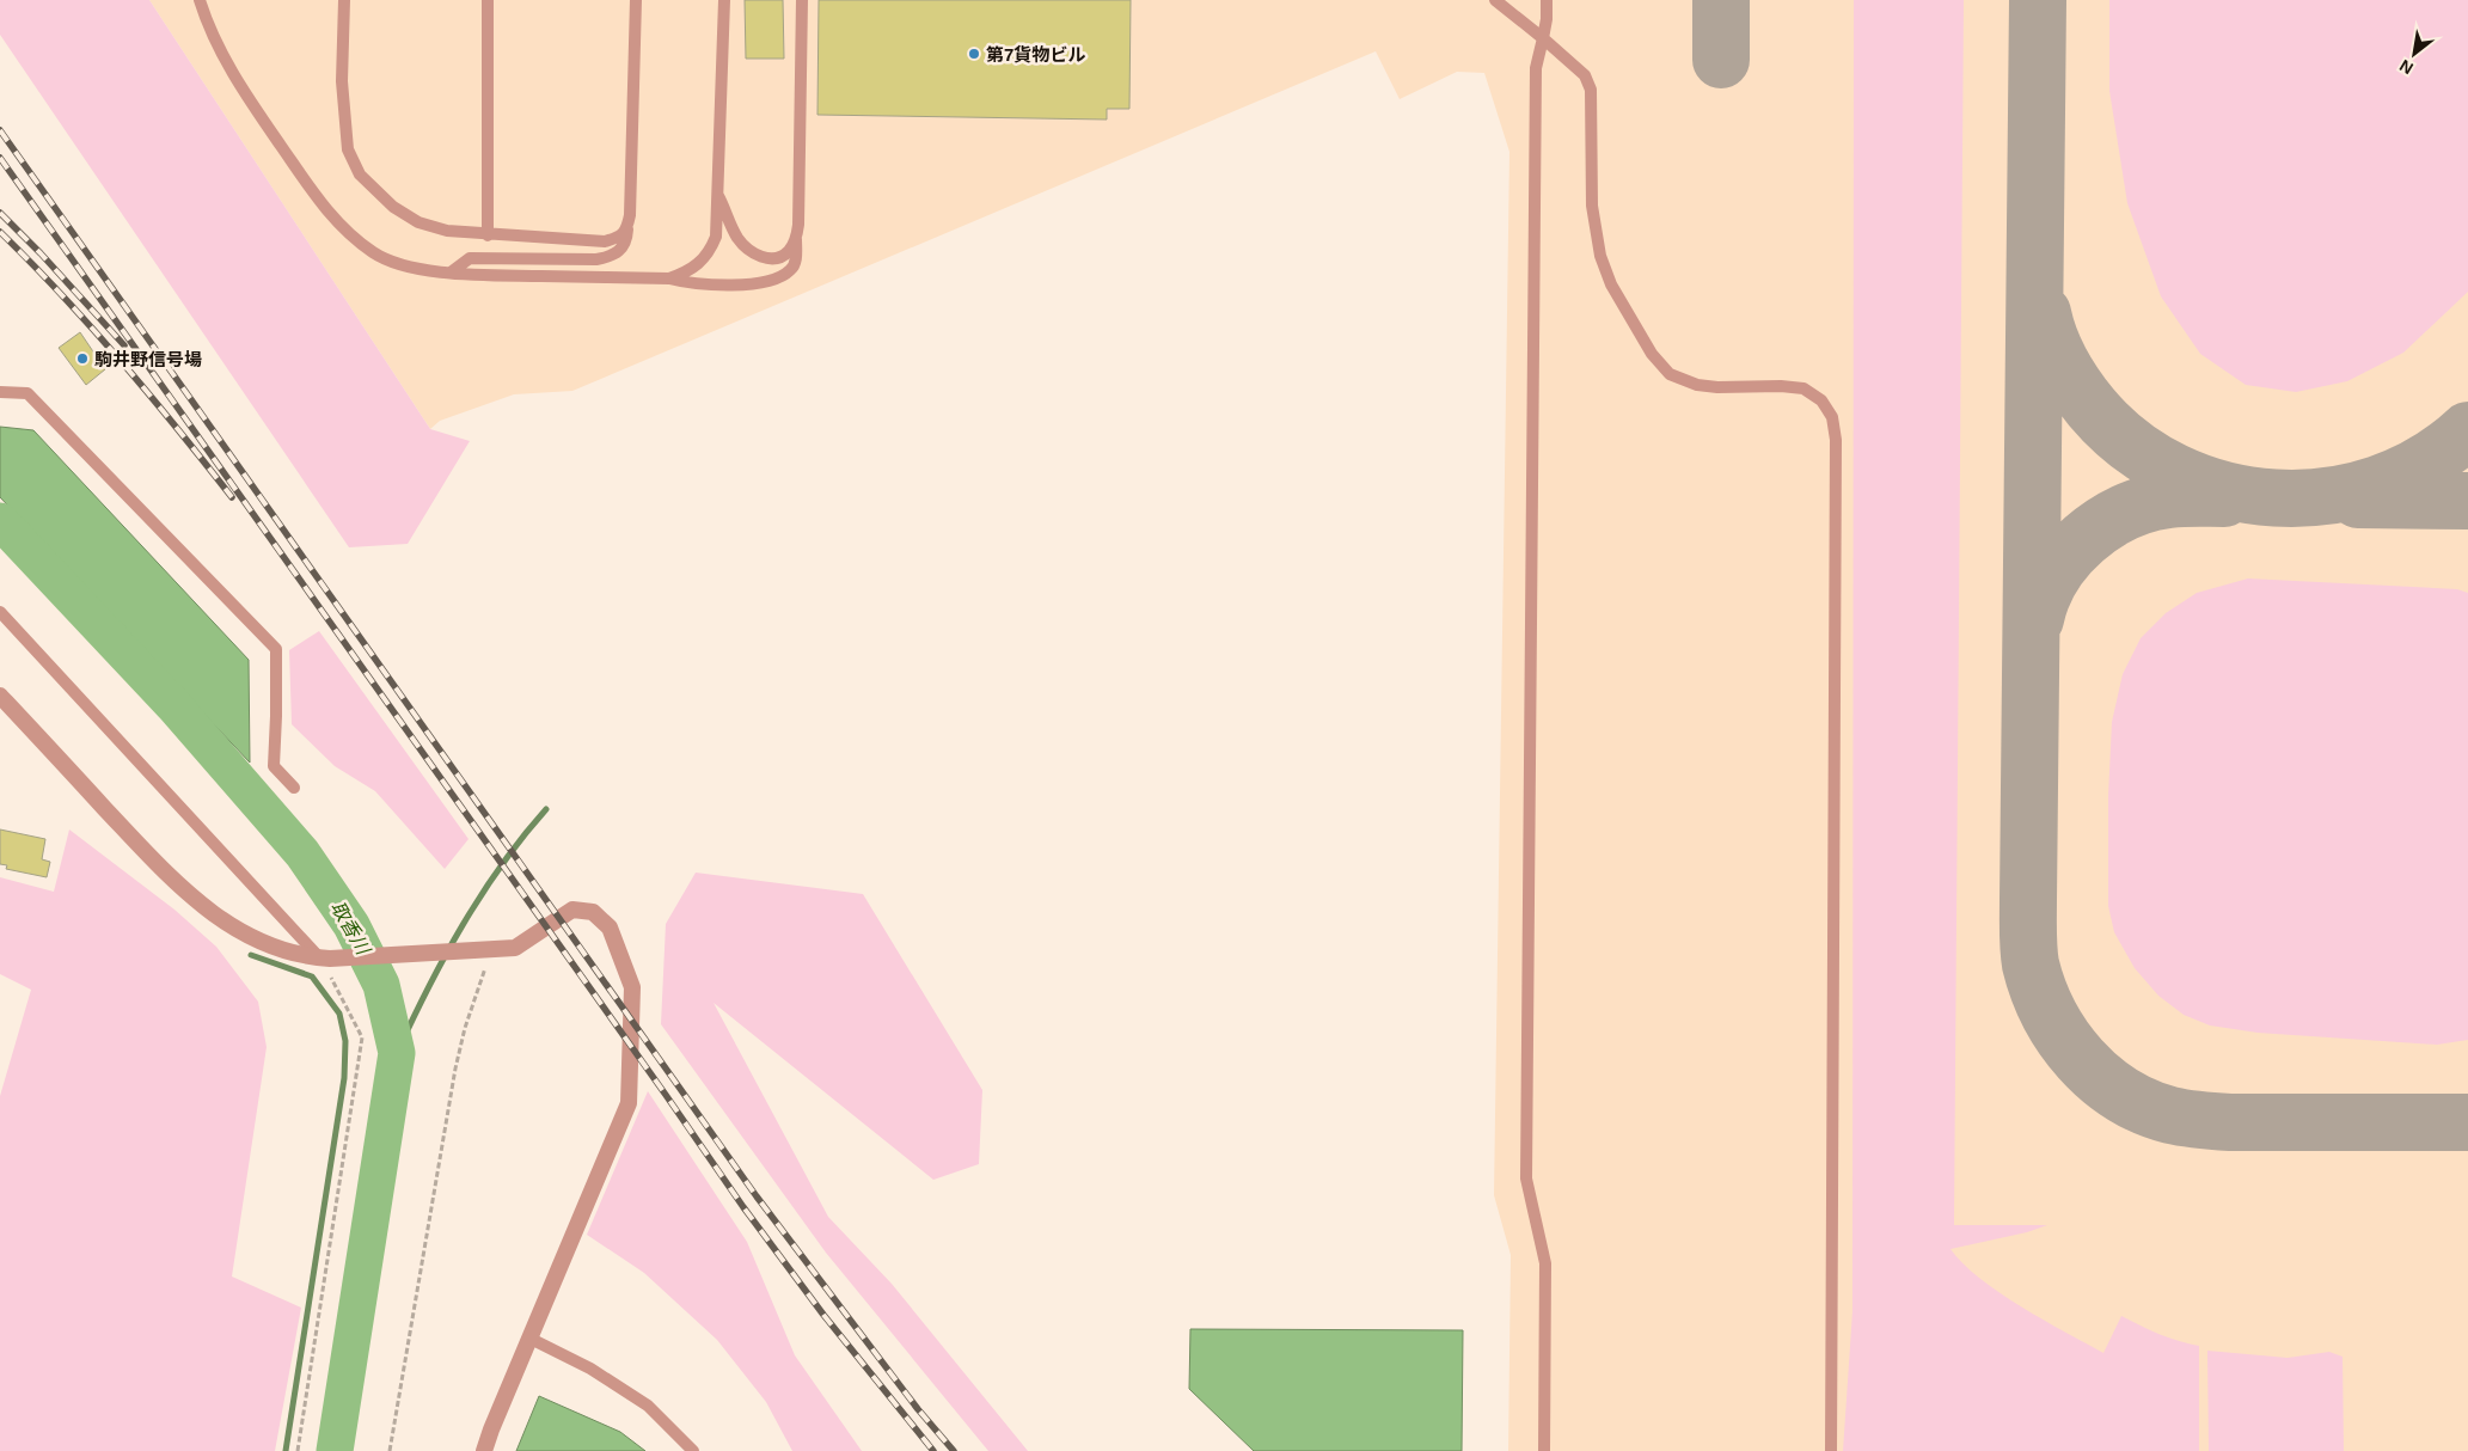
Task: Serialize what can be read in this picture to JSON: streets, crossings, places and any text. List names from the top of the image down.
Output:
{
  "water": ["取香川"],
  "places": ["第7貨物ビル", "駒井野信号場"],
  "north": "bottom left"
}
